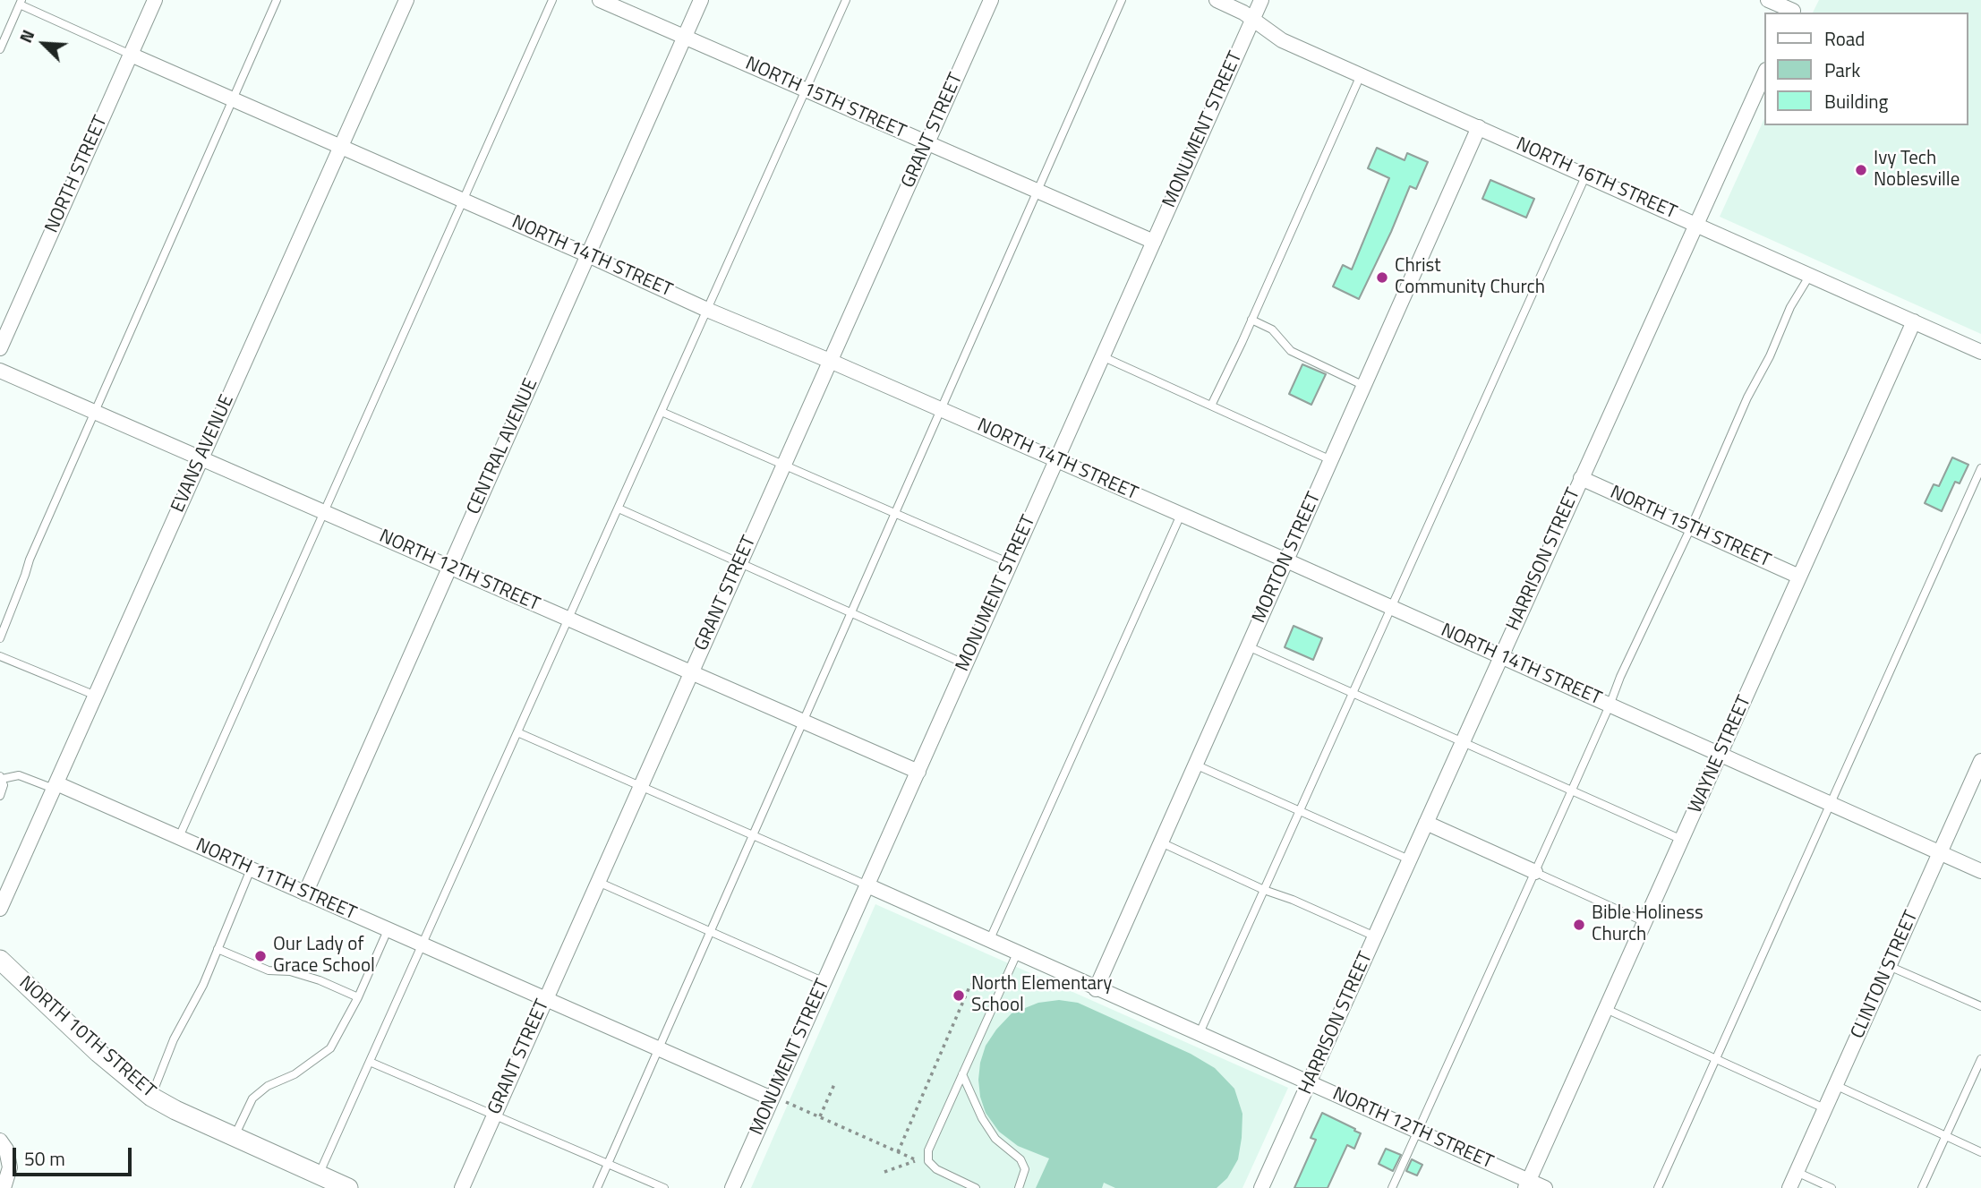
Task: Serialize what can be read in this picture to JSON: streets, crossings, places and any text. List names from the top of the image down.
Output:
{
  "streets": {
    "main road": ["NORTH 10TH STREET"],
    "street": [
      "NORTH 15TH STREET",
      "MONUMENT STREET",
      "GRANT STREET",
      "NORTH STREET",
      "NORTH 16TH STREET",
      "NORTH 14TH STREET",
      "CENTRAL AVENUE",
      "EVANS AVENUE",
      "MORTON STREET",
      "HARRISON STREET",
      "NORTH 12TH STREET",
      "WAYNE STREET",
      "NORTH 11TH STREET",
      "CLINTON STREET"
    ]
  },
  "crossings": [
    ["NORTH 15TH STREET", "MONUMENT STREET"],
    ["NORTH 15TH STREET", "GRANT STREET"],
    ["NORTH 15TH STREET", "CENTRAL AVENUE"],
    ["NORTH 15TH STREET", "HARRISON STREET"],
    ["NORTH 15TH STREET", "WAYNE STREET"],
    ["MONUMENT STREET", "NORTH 16TH STREET"],
    ["MONUMENT STREET", "NORTH 14TH STREET"],
    ["MONUMENT STREET", "NORTH 12TH STREET"],
    ["MONUMENT STREET", "NORTH 11TH STREET"],
    ["GRANT STREET", "NORTH 14TH STREET"],
    ["GRANT STREET", "NORTH 12TH STREET"],
    ["GRANT STREET", "NORTH 11TH STREET"],
    ["NORTH STREET", "NORTH 14TH STREET"],
    ["NORTH 16TH STREET", "MORTON STREET"],
    ["NORTH 16TH STREET", "HARRISON STREET"],
    ["NORTH 16TH STREET", "WAYNE STREET"],
    ["NORTH 14TH STREET", "CENTRAL AVENUE"],
    ["NORTH 14TH STREET", "EVANS AVENUE"],
    ["NORTH 14TH STREET", "MORTON STREET"],
    ["NORTH 14TH STREET", "HARRISON STREET"],
    ["NORTH 14TH STREET", "WAYNE STREET"],
    ["NORTH 14TH STREET", "CLINTON STREET"],
    ["CENTRAL AVENUE", "NORTH 12TH STREET"],
    ["CENTRAL AVENUE", "NORTH 11TH STREET"],
    ["EVANS AVENUE", "NORTH 12TH STREET"],
    ["EVANS AVENUE", "NORTH 11TH STREET"],
    ["MORTON STREET", "NORTH 12TH STREET"],
    ["HARRISON STREET", "NORTH 12TH STREET"],
    ["NORTH 12TH STREET", "WAYNE STREET"]
  ],
  "places": [
    "Ivy Tech Noblesville",
    "Christ Community Church",
    "Bible Holiness Church",
    "Our Lady of Grace School",
    "North Elementary School"
  ],
  "legend": ["Road", "Park", "Building"],
  "scale_bar": "50 m",
  "north": "top left"
}
